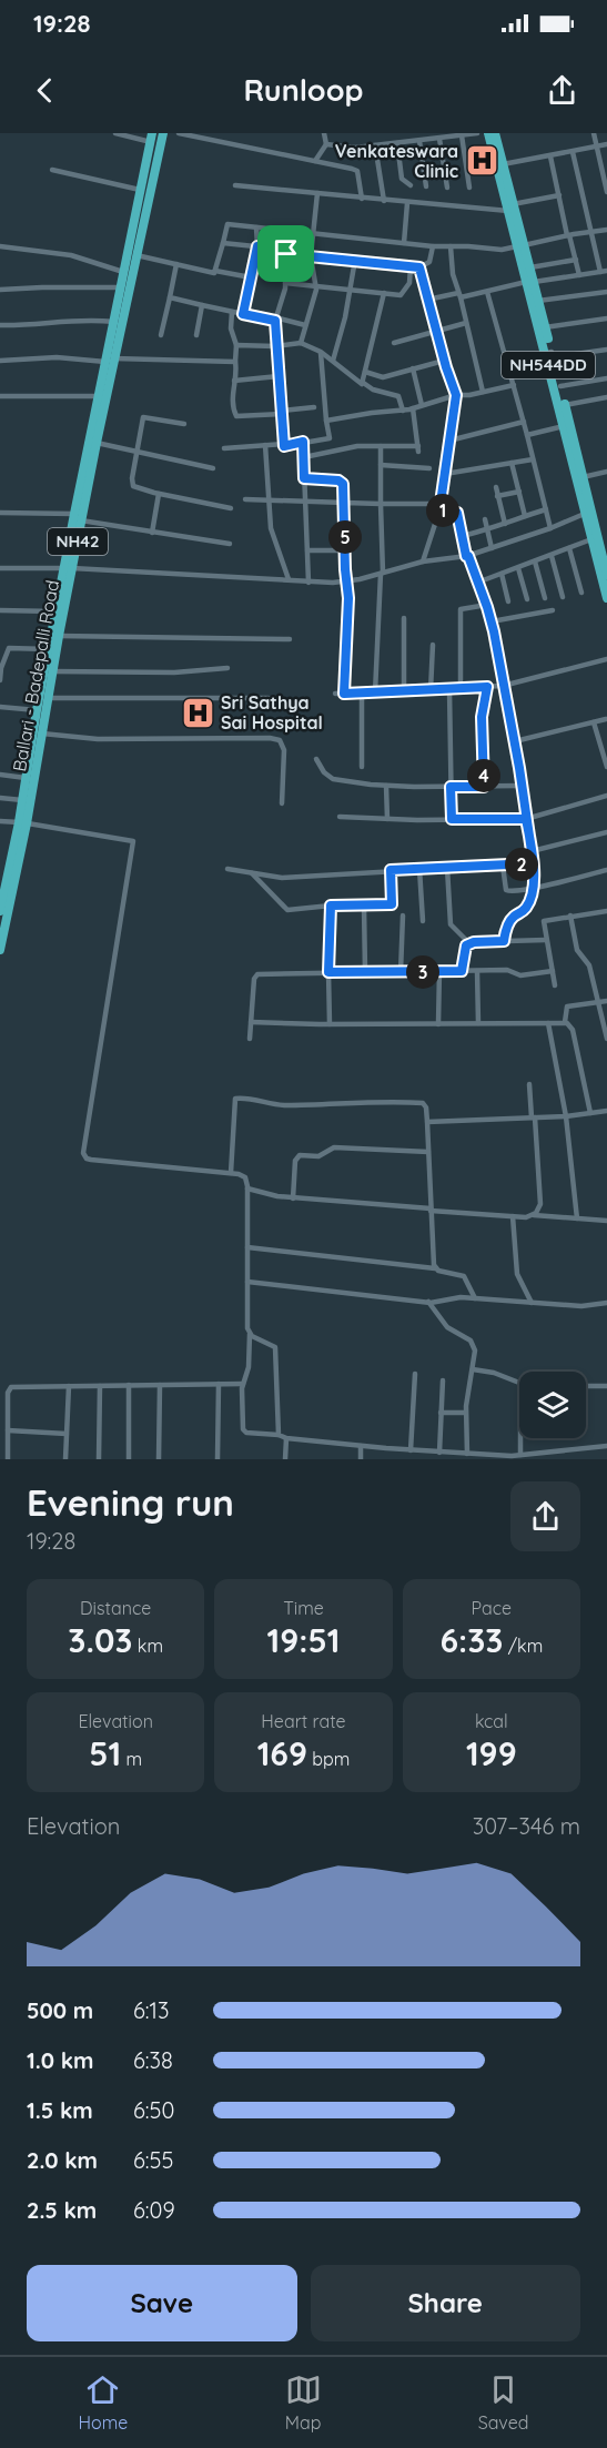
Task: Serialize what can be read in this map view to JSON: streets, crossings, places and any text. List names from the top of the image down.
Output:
{
  "streets": {
    "highway": ["NH544DD", "NH42", "Ballari - Badepalli Road"]
  },
  "places": {
    "hospital": ["Venkateswara Clinic", "Sri Sathya Sai Hospital"]
  },
  "page": {
    "status": "19:28",
    "header": "Runloop",
    "pins": [
      "1",
      "5",
      "4",
      "2",
      "3"
    ],
    "heading": ["Evening run", "19:28"],
    "stats": [
      ["Distance", "3.03 km"],
      ["Time", "19:51"],
      ["Pace", "6:33 /km"],
      ["Elevation", "51 m"],
      ["Heart rate", "169 bpm"],
      ["kcal", "199"]
    ],
    "chart": ["Elevation", "307–346 m"],
    "list": [
      {
        "name": "500 m",
        "note": "6:13"
      },
      {
        "name": "1.0 km",
        "note": "6:38"
      },
      {
        "name": "1.5 km",
        "note": "6:50"
      },
      {
        "name": "2.0 km",
        "note": "6:55"
      },
      {
        "name": "2.5 km",
        "note": "6:09"
      }
    ],
    "buttons": ["Save", "Share"],
    "tabs": ["Home", "Map", "Saved"]
  }
}
